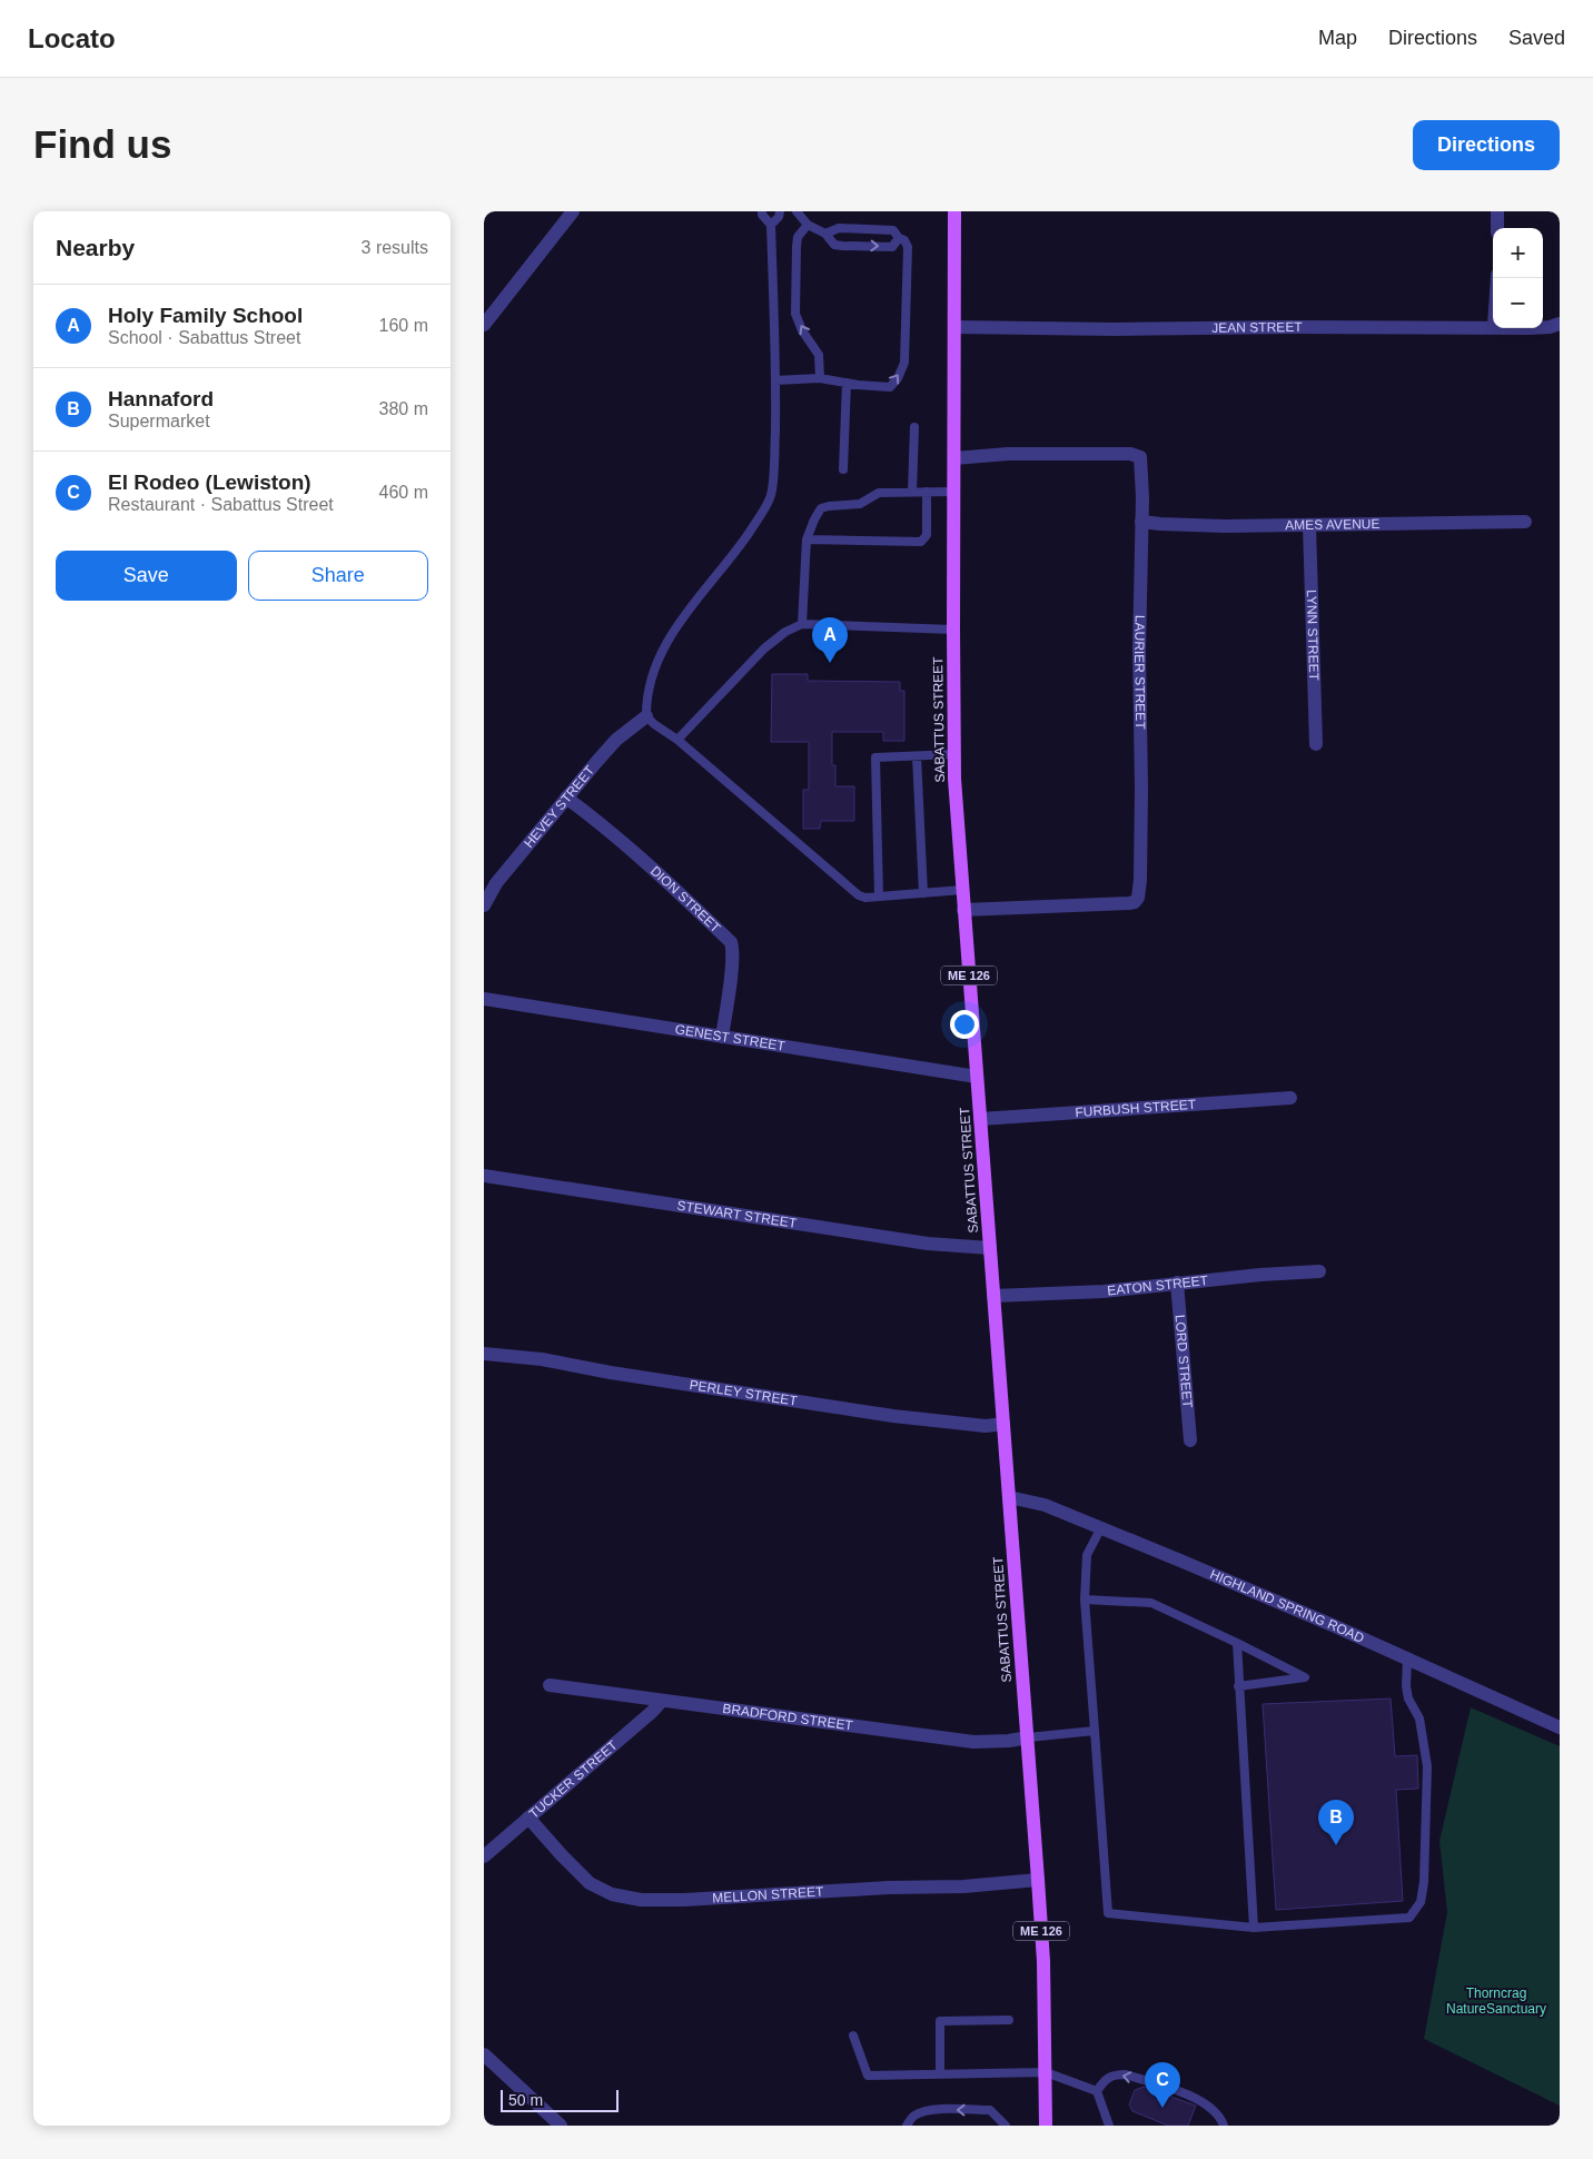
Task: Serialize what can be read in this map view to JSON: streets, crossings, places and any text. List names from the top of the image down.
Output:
{
  "streets": {
    "main road": ["SABATTUS STREET", "ME 126"],
    "street": [
      "JEAN STREET",
      "AMES AVENUE",
      "LYNN STREET",
      "LAURIER STREET",
      "HEVEY STREET",
      "DION STREET",
      "GENEST STREET",
      "FURBUSH STREET",
      "STEWART STREET",
      "EATON STREET",
      "LORD STREET",
      "PERLEY STREET",
      "HIGHLAND SPRING ROAD",
      "BRADFORD STREET",
      "TUCKER STREET",
      "MELLON STREET"
    ]
  },
  "crossings": [
    ["JEAN STREET", "SABATTUS STREET"],
    ["AMES AVENUE", "LYNN STREET"],
    ["AMES AVENUE", "LAURIER STREET"],
    ["LAURIER STREET", "SABATTUS STREET"],
    ["SABATTUS STREET", "GENEST STREET"],
    ["SABATTUS STREET", "FURBUSH STREET"],
    ["SABATTUS STREET", "STEWART STREET"],
    ["SABATTUS STREET", "EATON STREET"],
    ["SABATTUS STREET", "PERLEY STREET"],
    ["SABATTUS STREET", "HIGHLAND SPRING ROAD"],
    ["SABATTUS STREET", "BRADFORD STREET"],
    ["SABATTUS STREET", "MELLON STREET"],
    ["HEVEY STREET", "DION STREET"],
    ["DION STREET", "GENEST STREET"],
    ["EATON STREET", "LORD STREET"],
    ["BRADFORD STREET", "TUCKER STREET"],
    ["TUCKER STREET", "MELLON STREET"]
  ],
  "parks": ["Thorncrag NatureSanctuary"],
  "scale_bar": "50 m",
  "page": {
    "header": "Locato",
    "nav": ["Map", "Directions", "Saved"],
    "buttons": [
      "Directions",
      ["Save", "Share"]
    ],
    "title": "Find us",
    "heading": ["Nearby", "3 results"],
    "map_buttons": ["+", "−"],
    "list": [
      {
        "mark": "A",
        "name": "Holy Family School",
        "note": "School · Sabattus Street",
        "value": "160 m"
      },
      {
        "mark": "B",
        "name": "Hannaford",
        "note": "Supermarket",
        "value": "380 m"
      },
      {
        "mark": "C",
        "name": "El Rodeo (Lewiston)",
        "note": "Restaurant · Sabattus Street",
        "value": "460 m"
      }
    ],
    "pins": ["A", "B", "C"],
    "scale": "50 m"
  }
}
